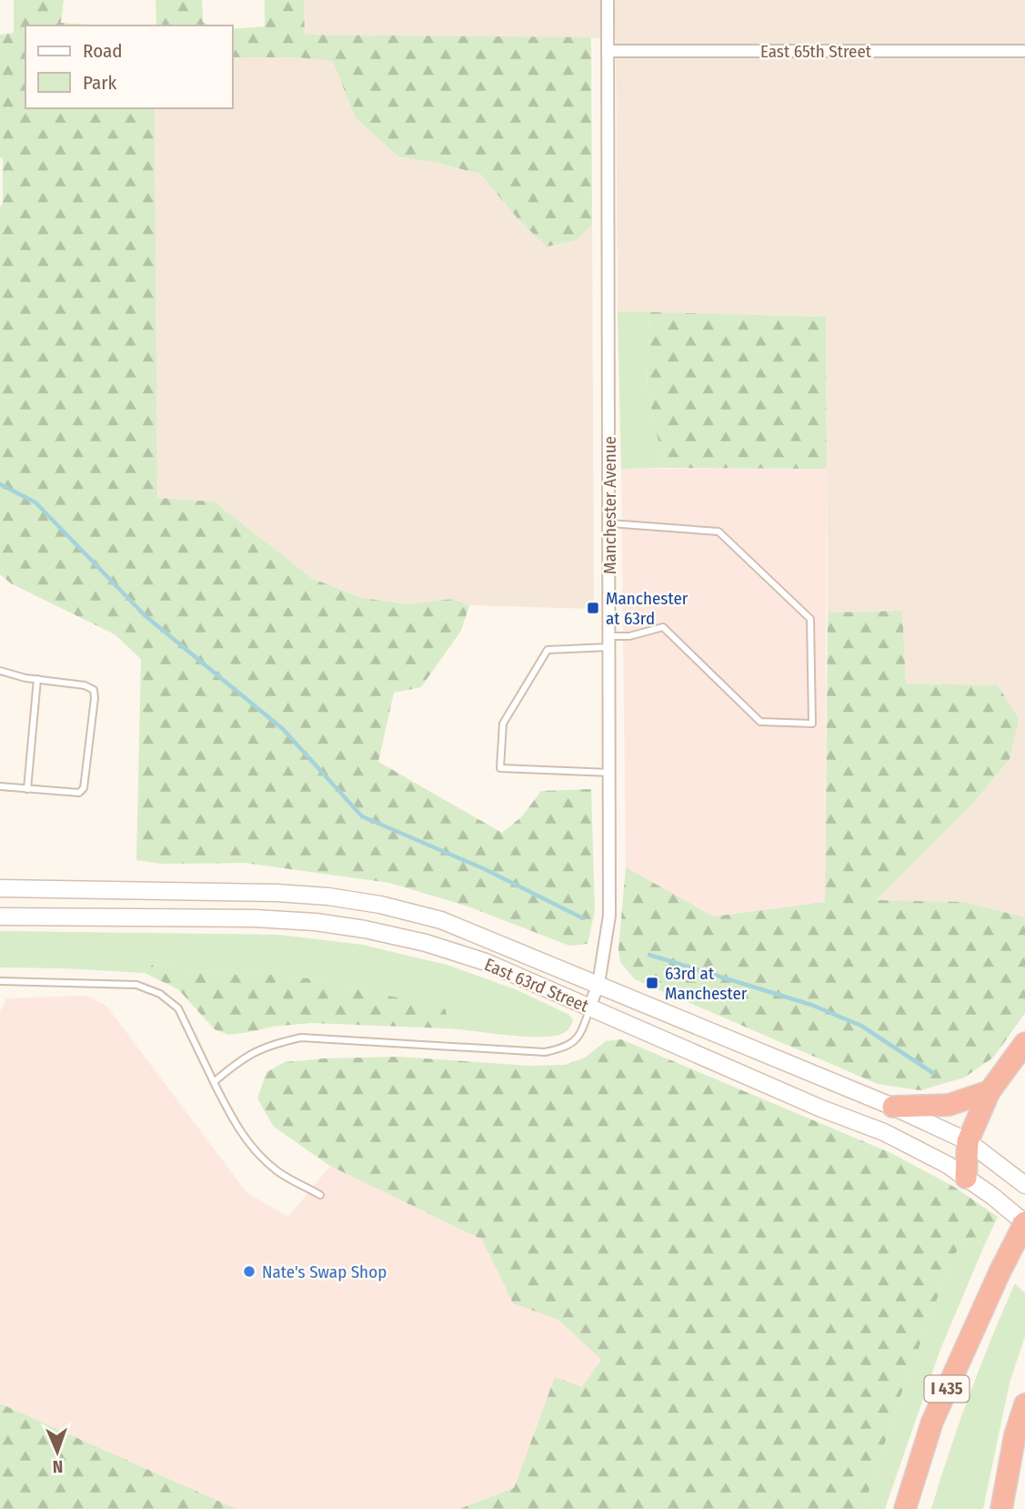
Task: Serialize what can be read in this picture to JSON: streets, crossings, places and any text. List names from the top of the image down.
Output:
{
  "streets": {
    "highway": ["I 435"],
    "main road": ["East 63rd Street"],
    "street": ["East 65th Street", "Manchester Avenue"]
  },
  "crossings": [
    ["East 65th Street", "Manchester Avenue"],
    ["Manchester Avenue", "East 63rd Street"],
    ["East 63rd Street", "I 435"]
  ],
  "places": {
    "transit": ["Manchester at 63rd", "63rd at Manchester"],
    "other": ["Nate's Swap Shop"]
  },
  "legend": ["Road", "Park"],
  "north": "bottom"
}
